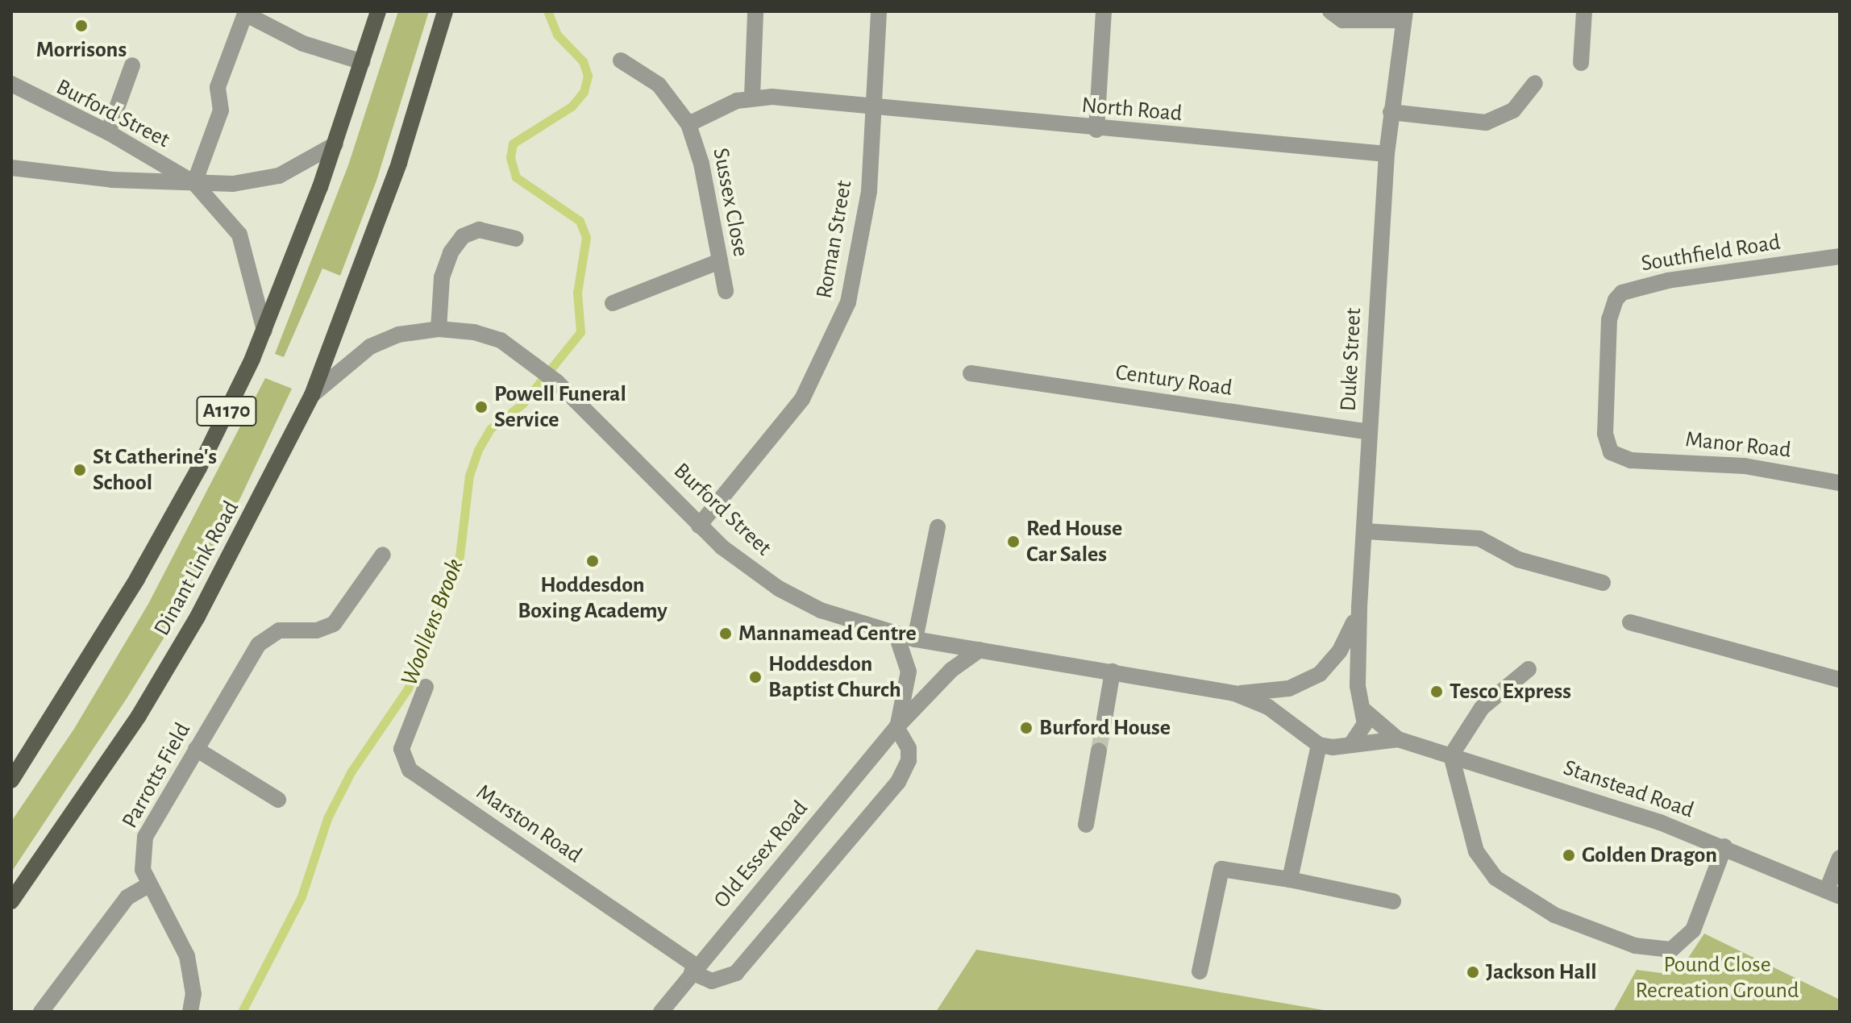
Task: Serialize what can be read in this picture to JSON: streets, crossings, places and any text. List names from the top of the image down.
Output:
{
  "streets": {
    "main road": ["A1170", "Dinant Link Road"],
    "street": [
      "North Road",
      "Burford Street",
      "Sussex Close",
      "Roman Street",
      "Southfield Road",
      "Duke Street",
      "Century Road",
      "Manor Road",
      "Parrotts Field",
      "Stanstead Road",
      "Marston Road",
      "Old Essex Road"
    ]
  },
  "crossings": [
    ["North Road", "Sussex Close"],
    ["North Road", "Roman Street"],
    ["North Road", "Duke Street"],
    ["Burford Street", "Roman Street"],
    ["Burford Street", "Duke Street"],
    ["Burford Street", "Dinant Link Road"],
    ["Burford Street", "Old Essex Road"],
    ["Sussex Close", "Roman Street"],
    ["Southfield Road", "Manor Road"],
    ["Duke Street", "Century Road"],
    ["Marston Road", "Old Essex Road"]
  ],
  "water": ["Woollens Brook"],
  "parks": ["Pound Close Recreation Ground"],
  "places": [
    "Morrisons",
    "Powell Funeral Service",
    "St Catherine's School",
    "Red House Car Sales",
    "Hoddesdon Boxing Academy",
    "Mannamead Centre",
    "Hoddesdon Baptist Church",
    "Tesco Express",
    "Burford House",
    "Golden Dragon",
    "Jackson Hall"
  ]
}
